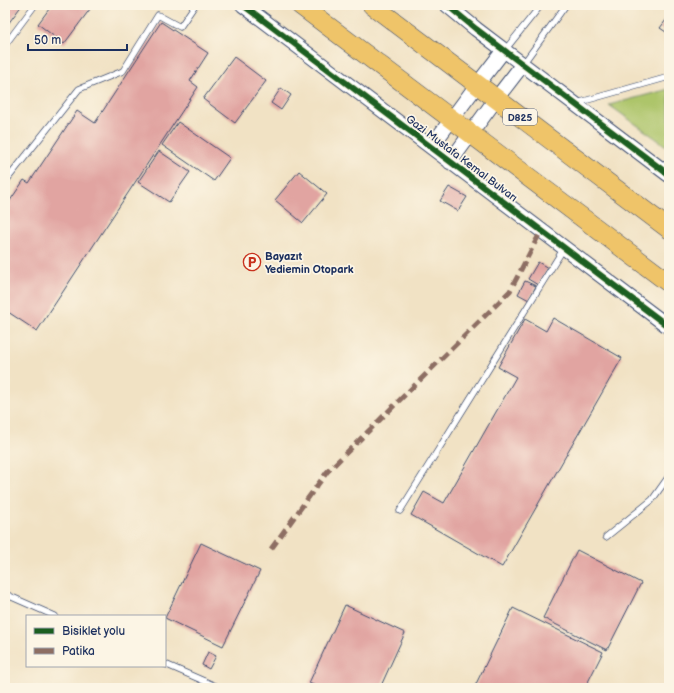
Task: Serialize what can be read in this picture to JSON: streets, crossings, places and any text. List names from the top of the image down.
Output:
{
  "streets": {
    "highway": ["D825"],
    "street": ["Gazi Mustafa Kemal Bulvarı"]
  },
  "places": {
    "parking": ["Bayazıt Yediemin Otopark"]
  },
  "legend": ["Bisiklet yolu", "Patika"],
  "scale_bar": "50 m"
}
